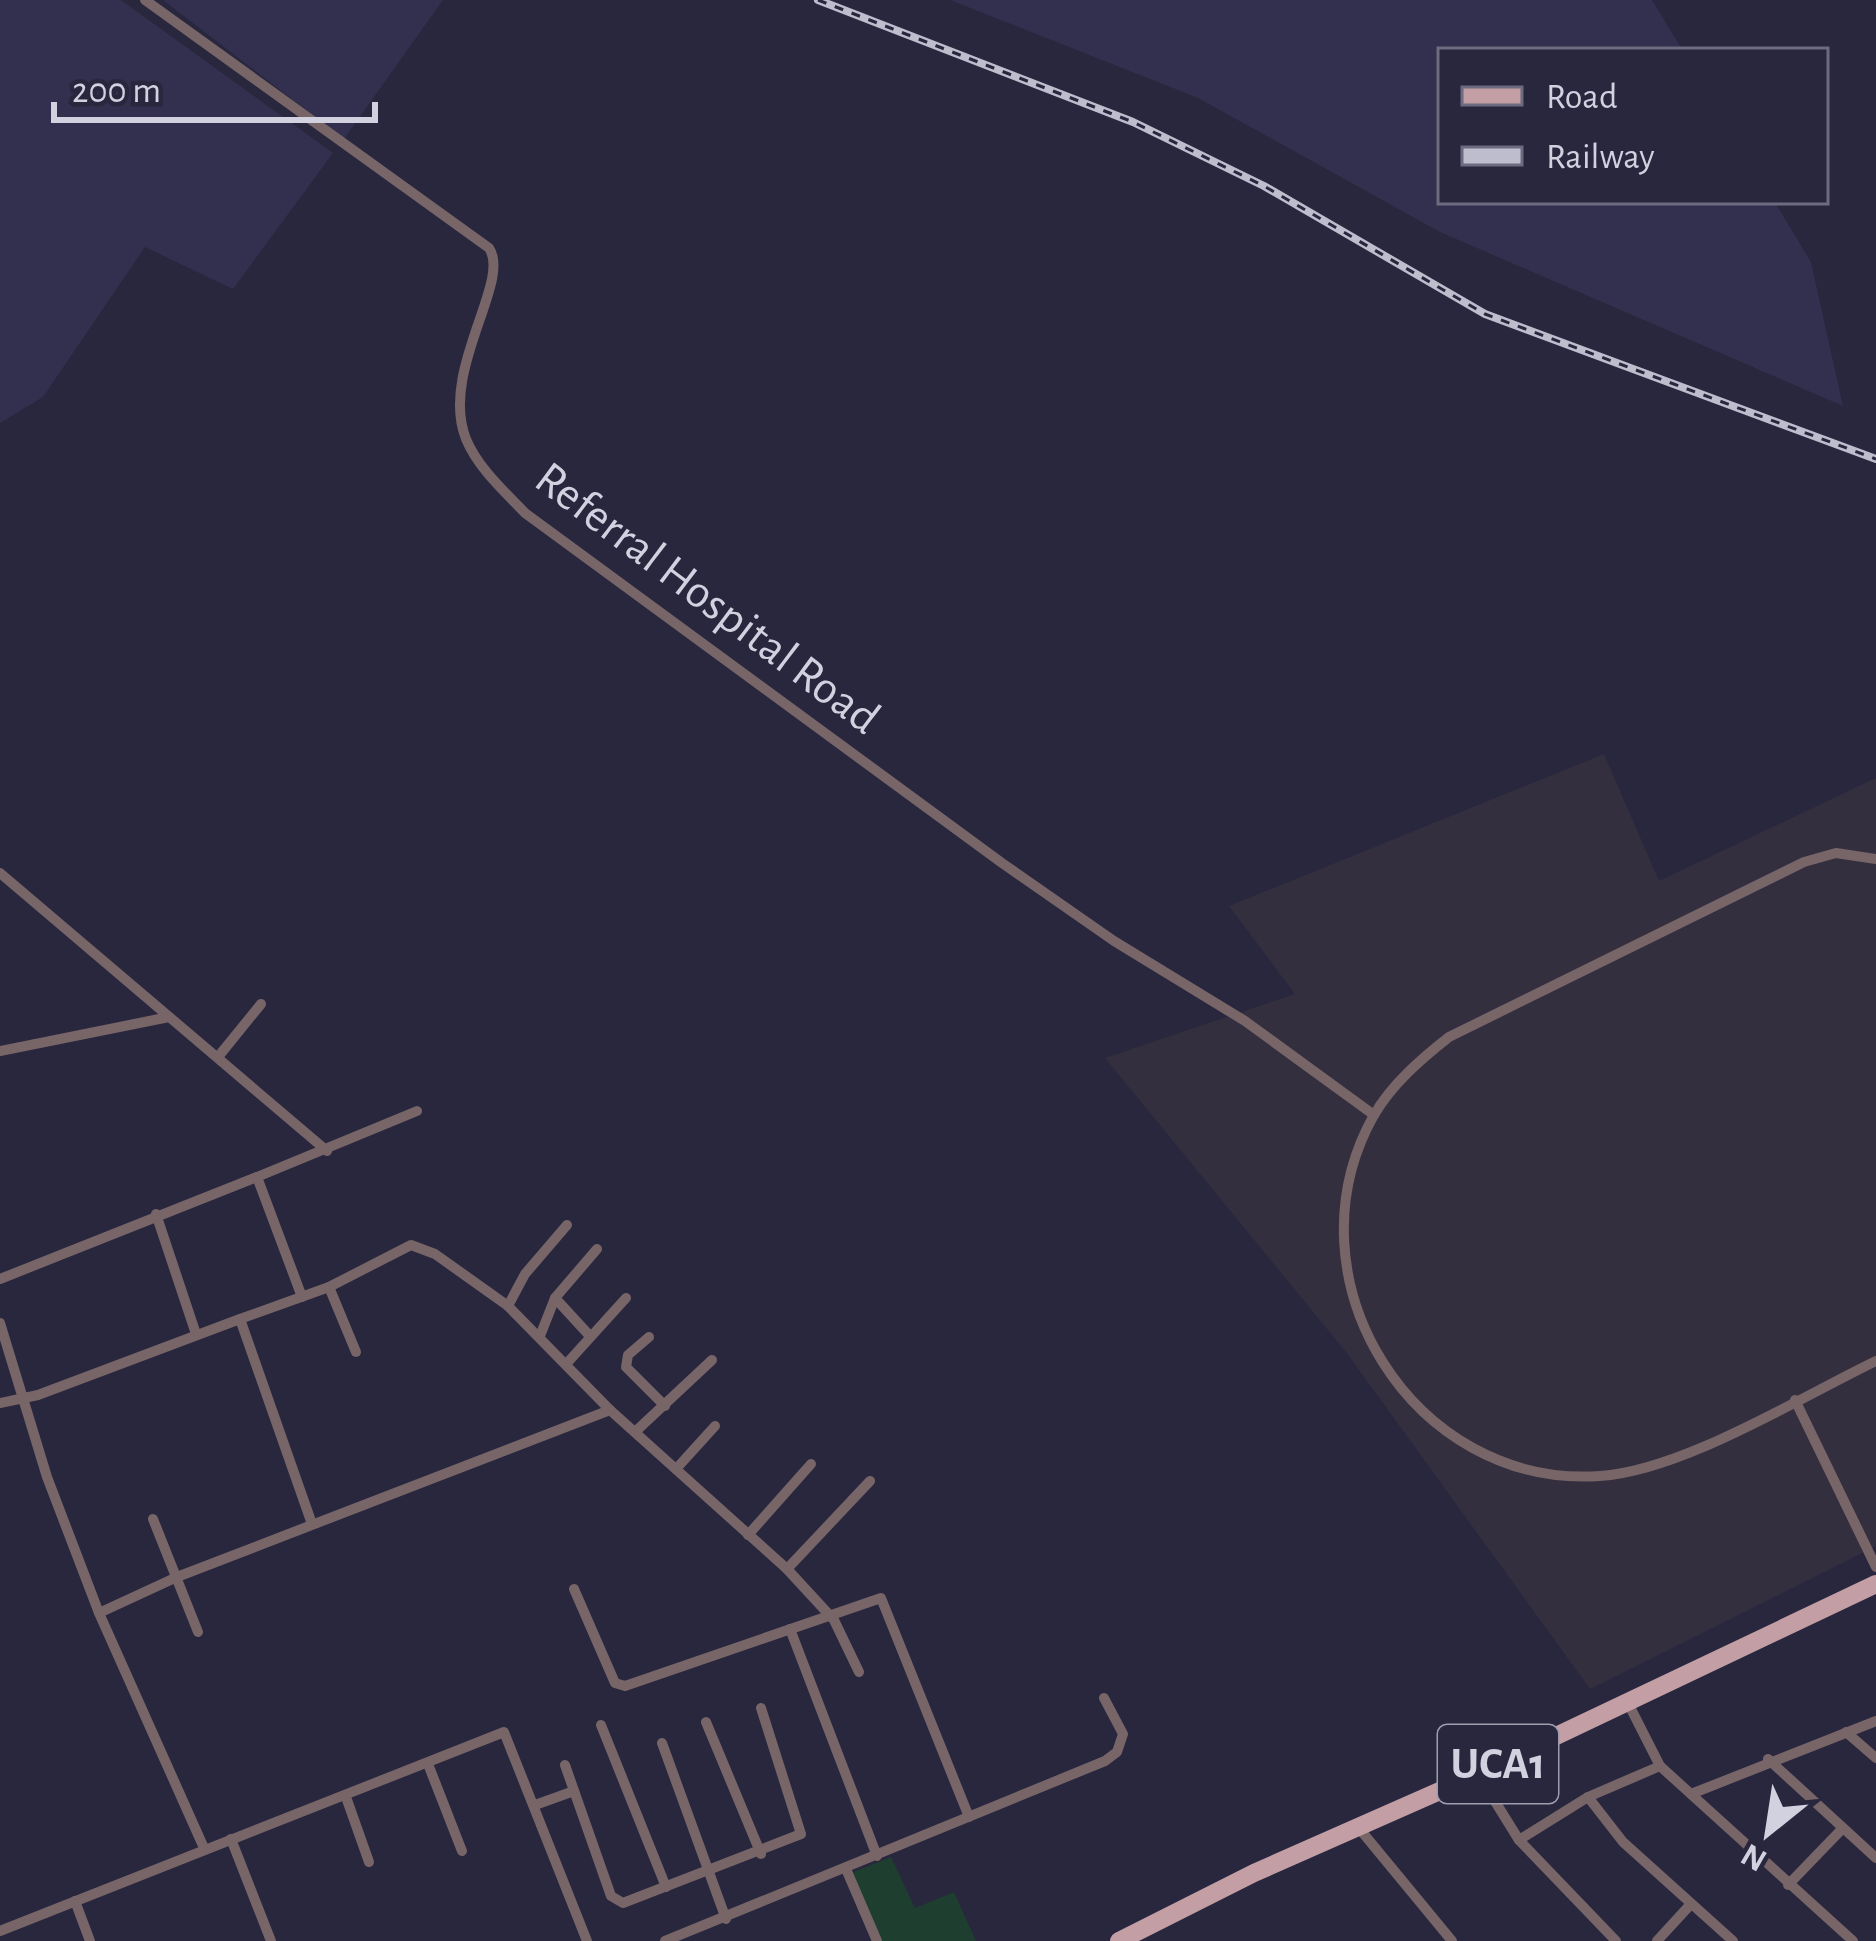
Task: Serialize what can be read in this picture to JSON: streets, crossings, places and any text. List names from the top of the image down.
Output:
{
  "streets": {
    "main road": ["UCA1"],
    "street": ["Referral Hospital Road"]
  },
  "legend": ["Road", "Railway"],
  "scale_bar": "200 m",
  "north": "bottom left"
}
